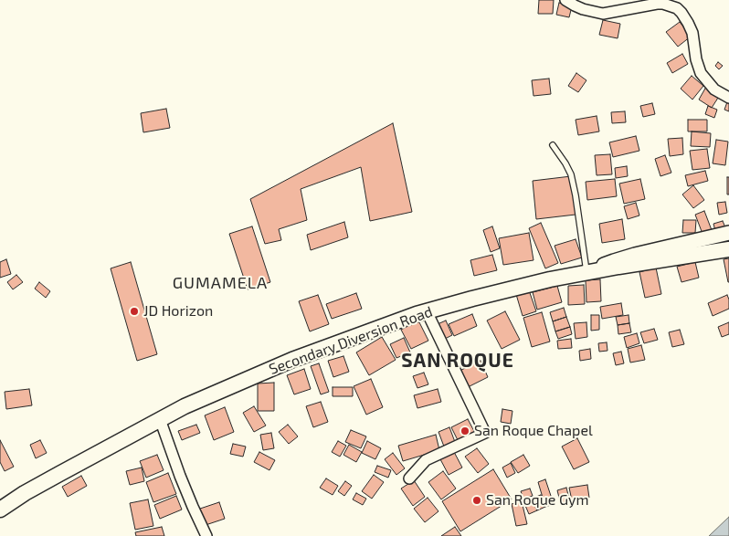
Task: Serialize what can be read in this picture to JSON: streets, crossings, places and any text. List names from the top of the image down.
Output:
{
  "streets": {
    "main road": ["Secondary Diversion Road"]
  },
  "districts": ["GUMAMELA", "SAN ROQUE"],
  "places": ["JD Horizon", "San Roque Chapel", "San Roque Gym"]
}
